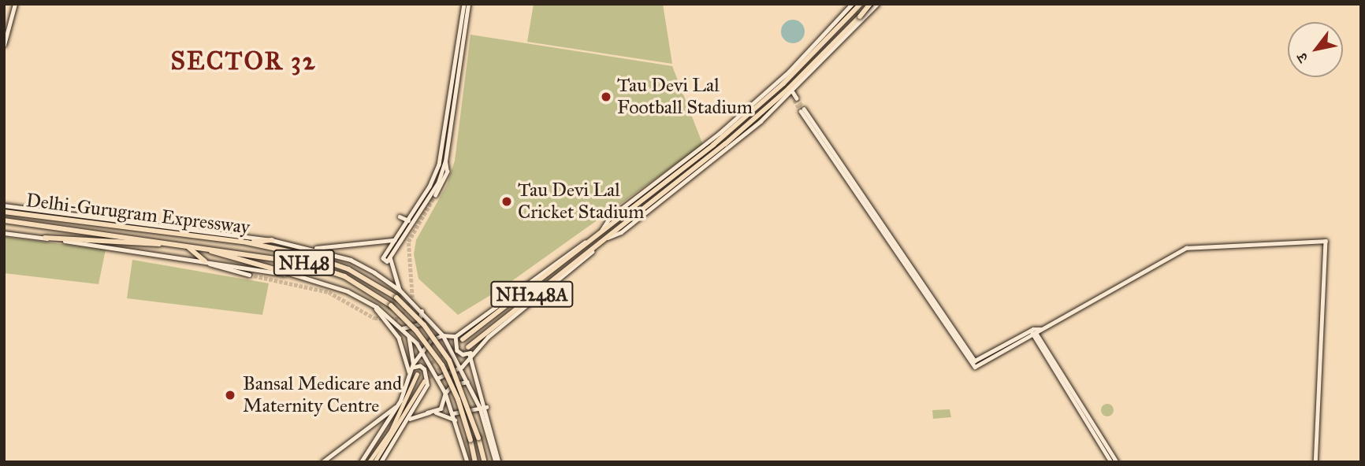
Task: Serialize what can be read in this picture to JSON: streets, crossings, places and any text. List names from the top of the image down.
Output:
{
  "streets": {
    "highway": ["Delhi-Gurugram Expressway", "NH48", "NH248A"]
  },
  "districts": ["SECTOR 32"],
  "places": ["Tau Devi Lal Football Stadium", "Tau Devi Lal Cricket Stadium", "Bansal Medicare and Maternity Centre"],
  "north": "bottom left"
}
